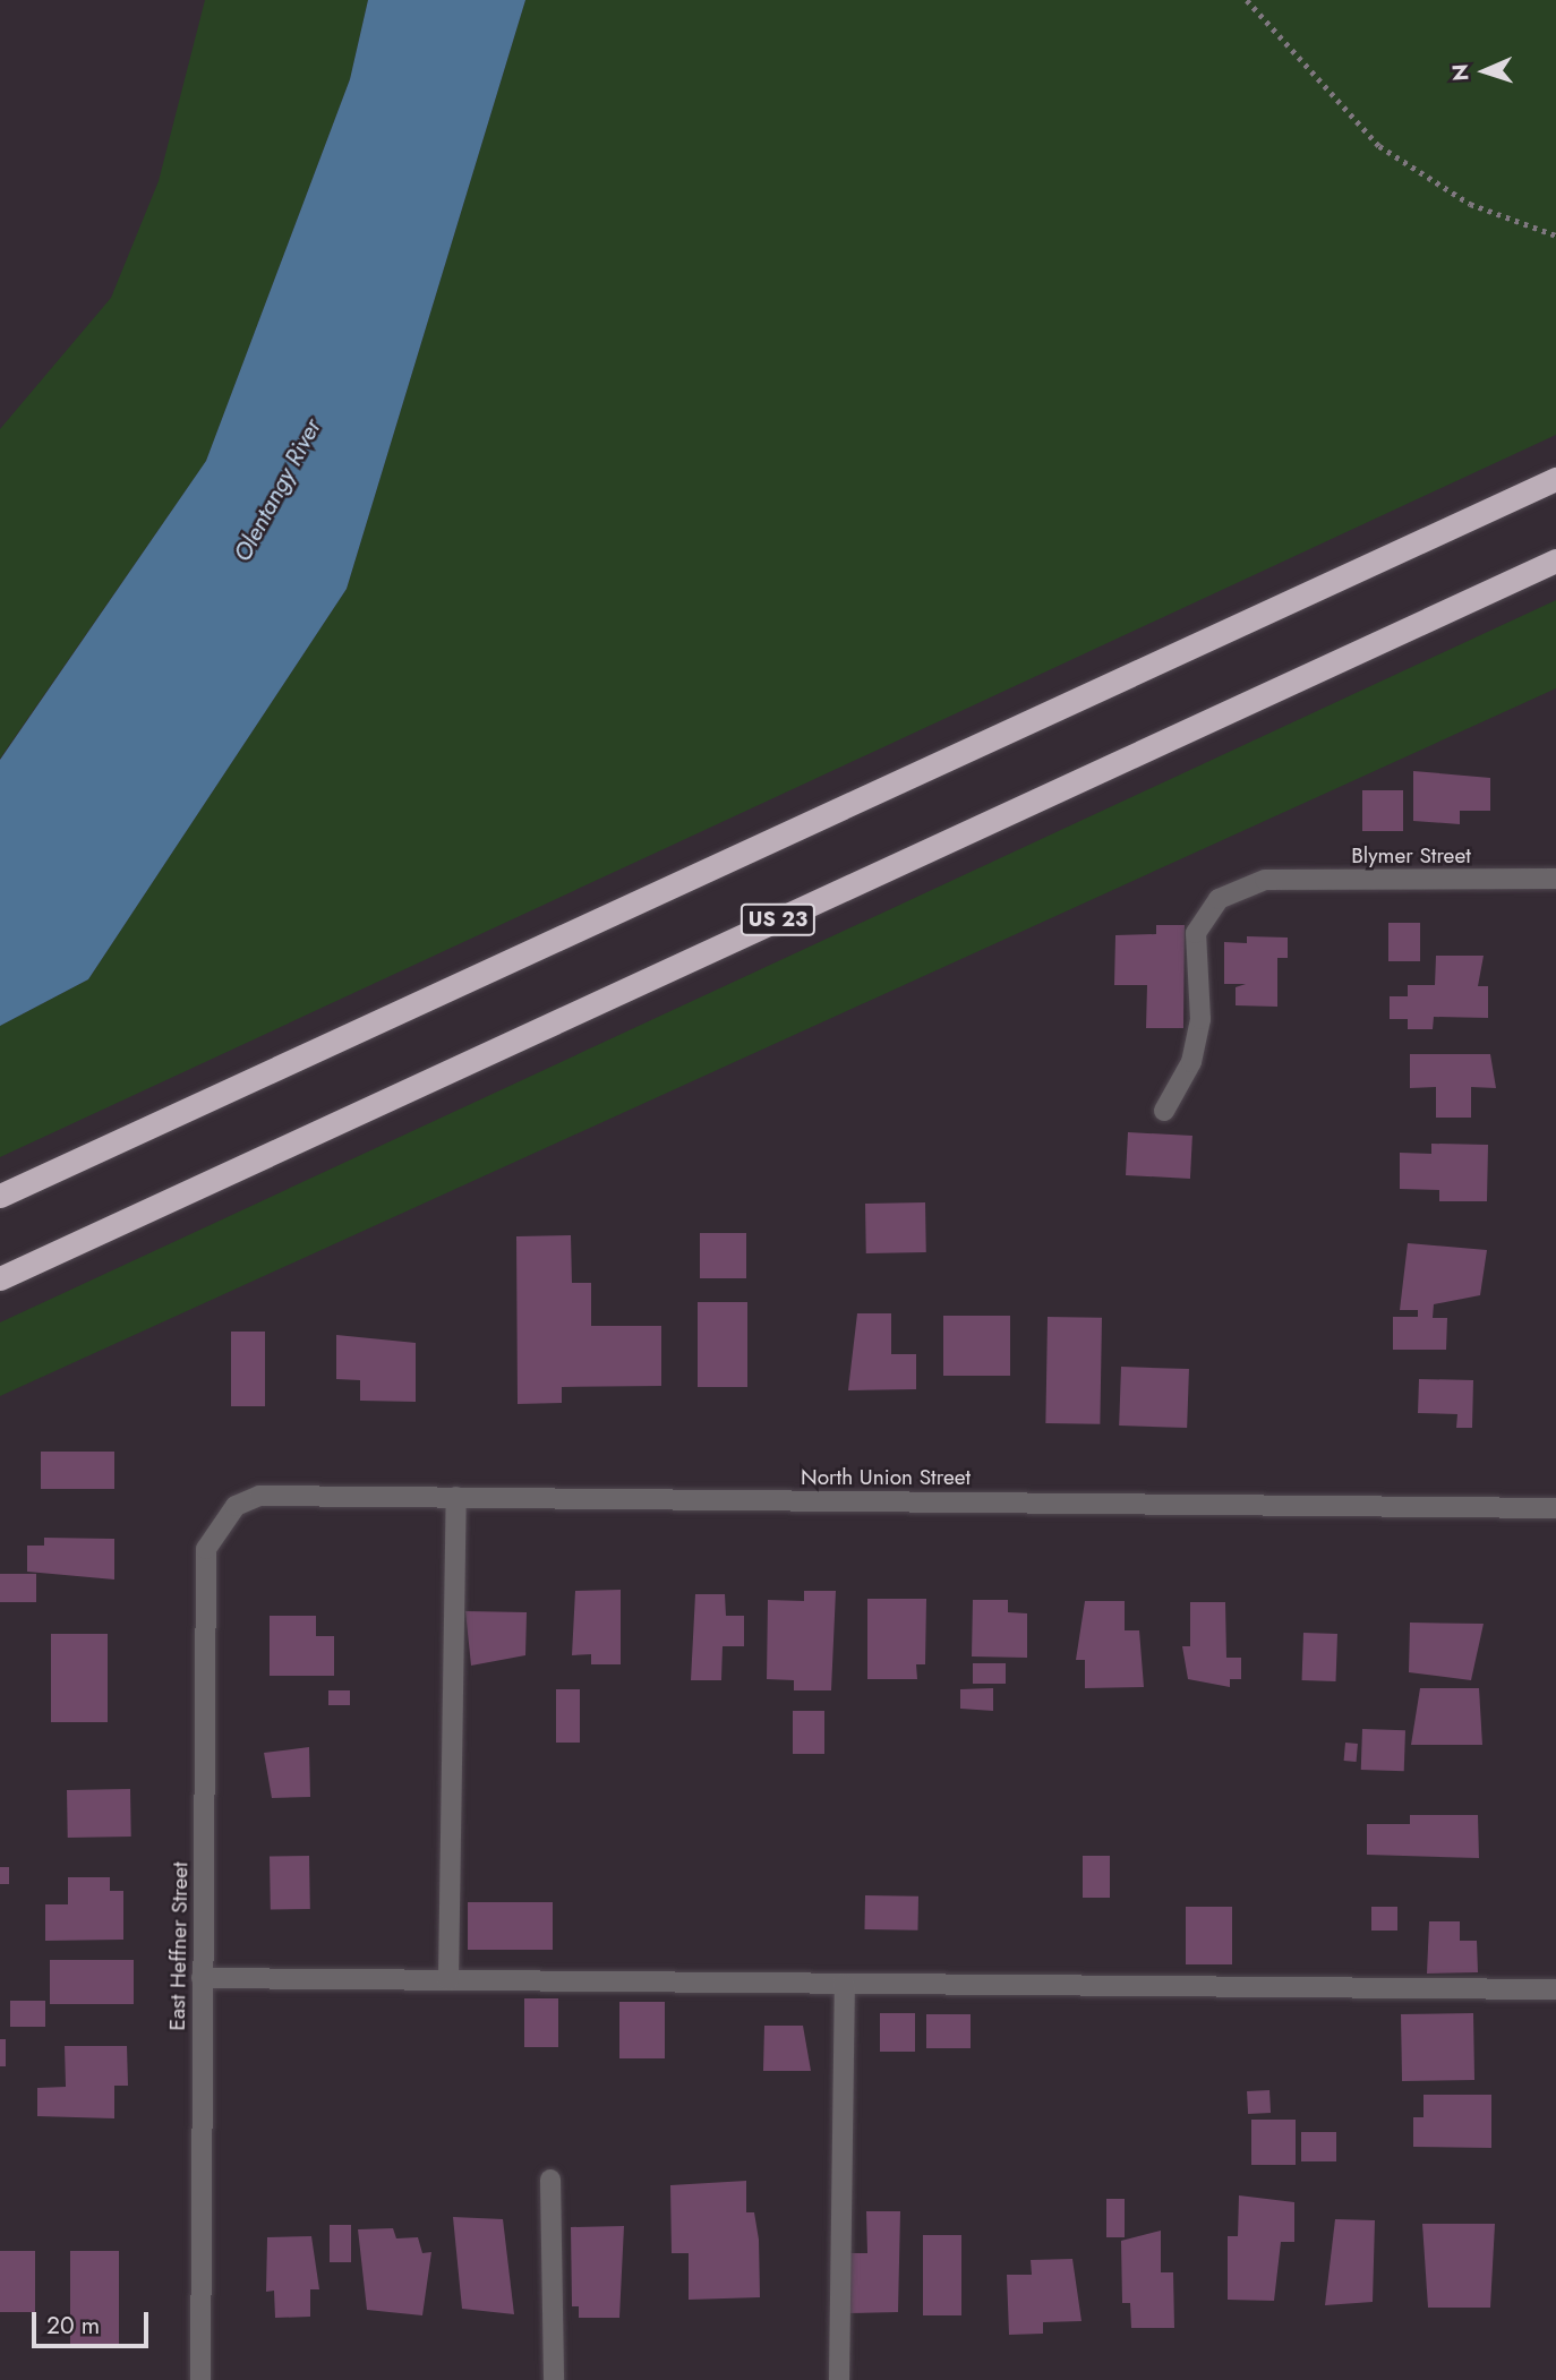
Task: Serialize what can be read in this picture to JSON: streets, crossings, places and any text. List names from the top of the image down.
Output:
{
  "streets": {
    "highway": ["US 23"],
    "street": ["Blymer Street", "North Union Street", "East Heffner Street"]
  },
  "crossings": [
    ["North Union Street", "East Heffner Street"]
  ],
  "water": ["Olentangy River"],
  "scale_bar": "20 m",
  "north": "left"
}
